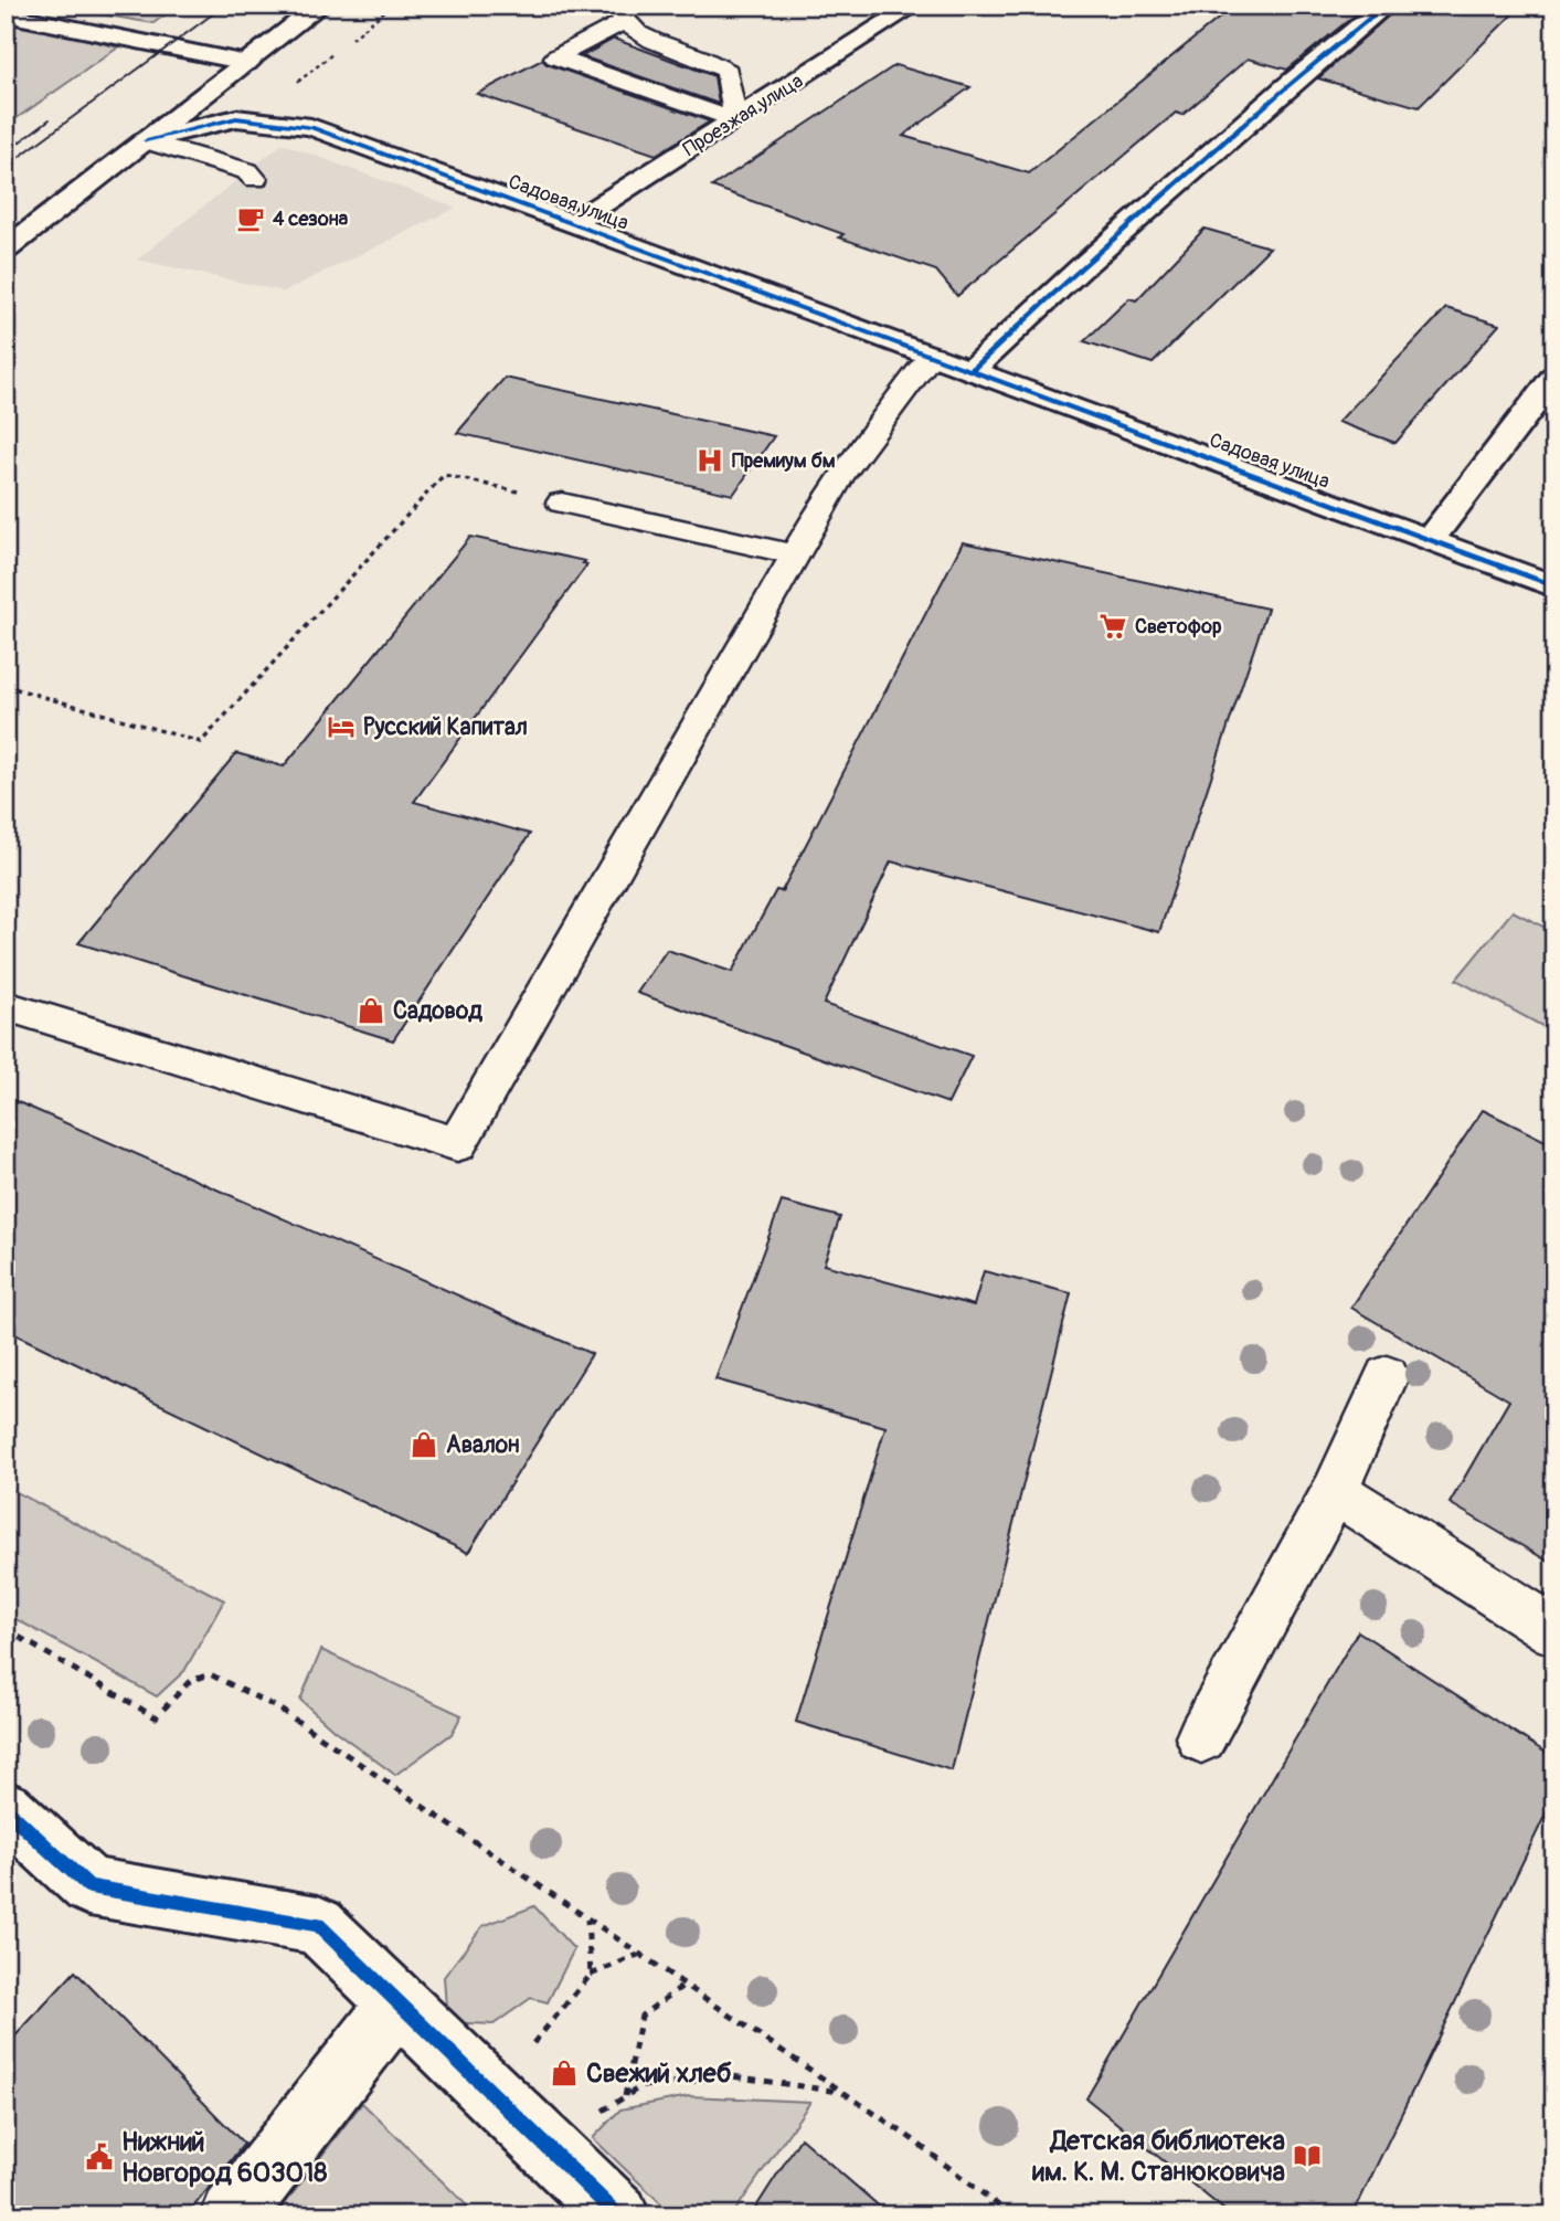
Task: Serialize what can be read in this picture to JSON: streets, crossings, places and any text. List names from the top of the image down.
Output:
{
  "streets": {
    "street": ["Проезжая улица", "Садовая улица"]
  },
  "crossings": [
    ["Проезжая улица", "Садовая улица"]
  ],
  "places": {
    "cafe": ["4 сезона"],
    "hospital": ["Премиум бм"],
    "supermarket": ["Светофор"],
    "hotel": ["Русский Капитал"],
    "shop": ["Садовод", "Авалон", "Свежий хлеб"],
    "library": ["Детская библиотека им. К. М. Станюковича"],
    "public building": ["Нижний Новгород 603018"]
  }
}
